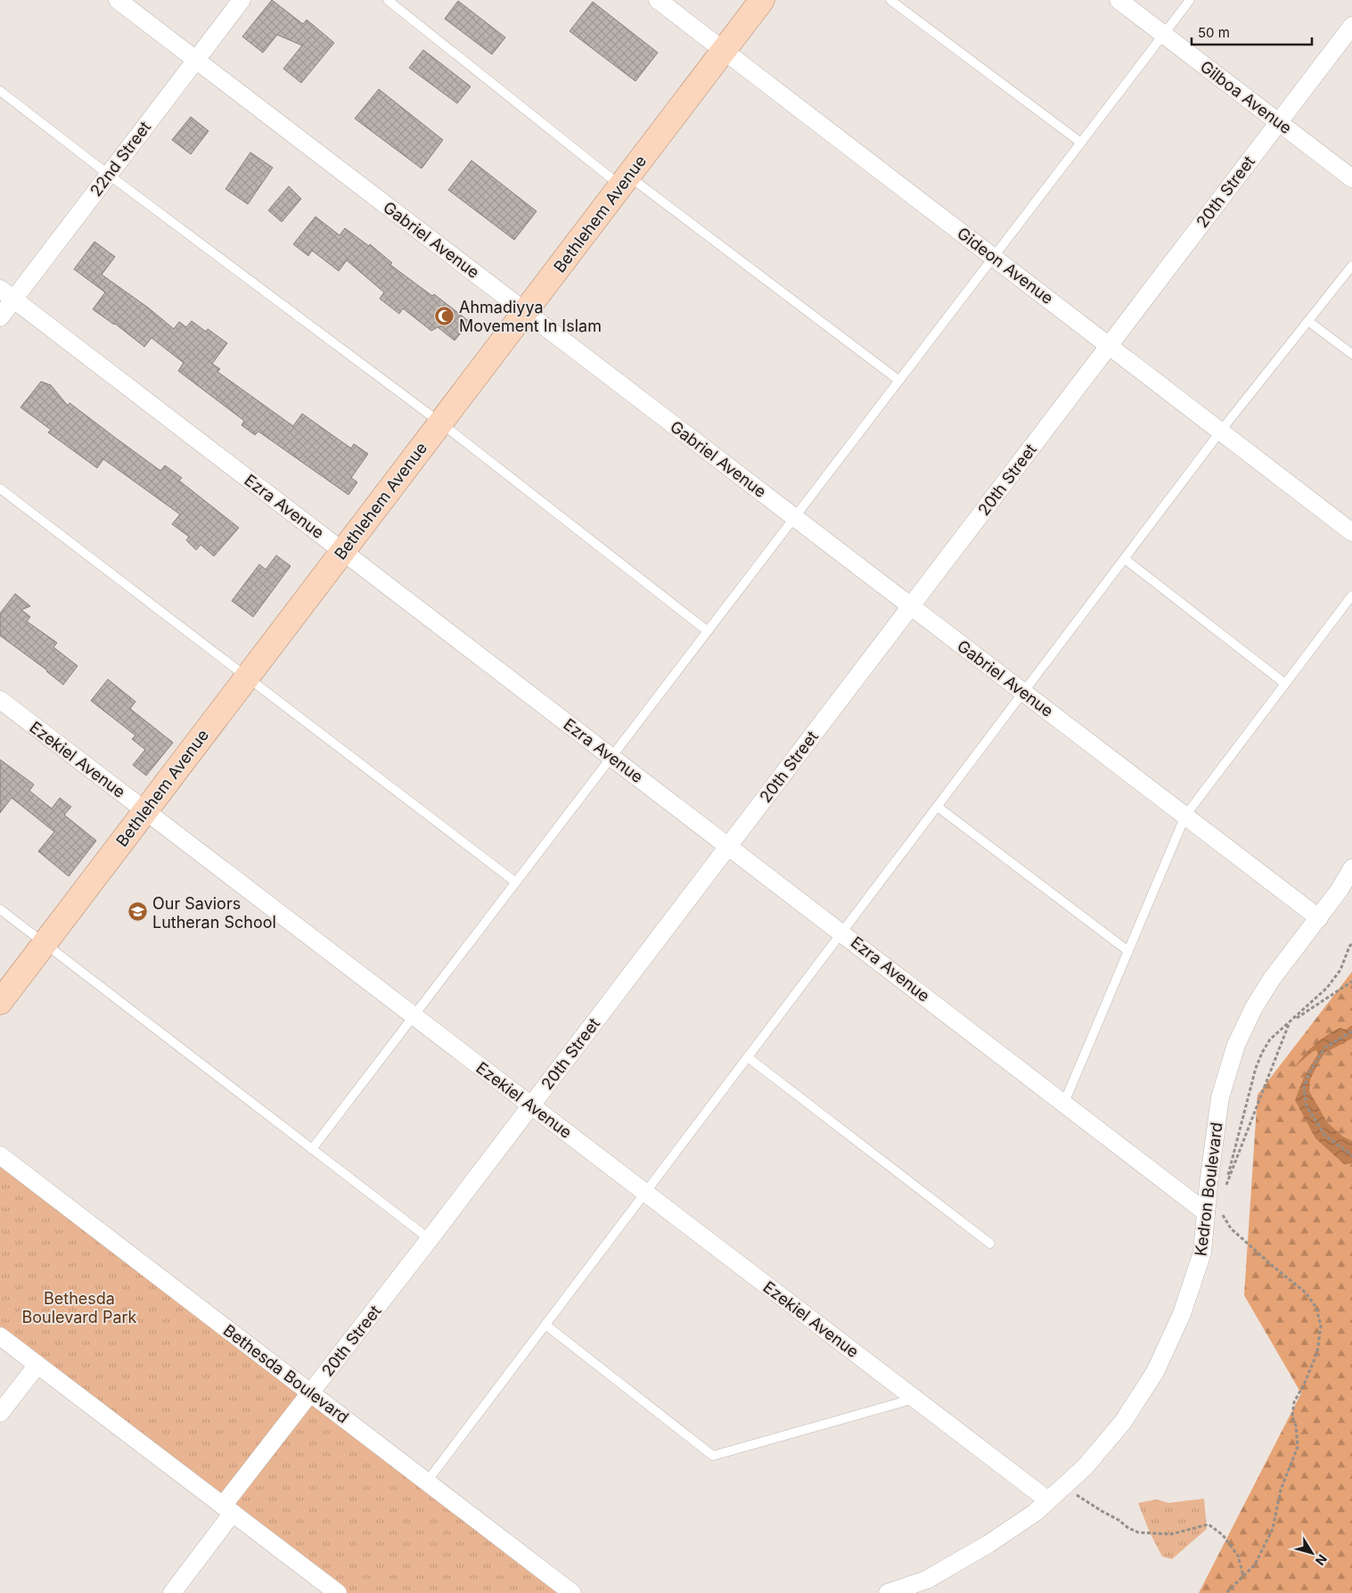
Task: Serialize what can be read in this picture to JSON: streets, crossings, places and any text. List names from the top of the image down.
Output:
{
  "streets": {
    "main road": ["Bethlehem Avenue"],
    "street": [
      "Gilboa Avenue",
      "22nd Street",
      "20th Street",
      "Gabriel Avenue",
      "Gideon Avenue",
      "Ezra Avenue",
      "Ezekiel Avenue",
      "Kedron Boulevard",
      "Bethesda Boulevard"
    ]
  },
  "crossings": [
    ["Gilboa Avenue", "20th Street"],
    ["22nd Street", "Gabriel Avenue"],
    ["22nd Street", "Ezra Avenue"],
    ["20th Street", "Gabriel Avenue"],
    ["20th Street", "Gideon Avenue"],
    ["20th Street", "Ezra Avenue"],
    ["20th Street", "Ezekiel Avenue"],
    ["20th Street", "Bethesda Boulevard"],
    ["Bethlehem Avenue", "Gabriel Avenue"],
    ["Bethlehem Avenue", "Gideon Avenue"],
    ["Bethlehem Avenue", "Ezra Avenue"],
    ["Bethlehem Avenue", "Ezekiel Avenue"],
    ["Gabriel Avenue", "Kedron Boulevard"],
    ["Ezra Avenue", "Kedron Boulevard"],
    ["Ezekiel Avenue", "Kedron Boulevard"]
  ],
  "parks": ["Bethesda Boulevard Park"],
  "places": {
    "mosque": ["Ahmadiyya Movement In Islam"],
    "school or university": ["Our Saviors Lutheran School"]
  },
  "scale_bar": "50 m",
  "north": "bottom right"
}
